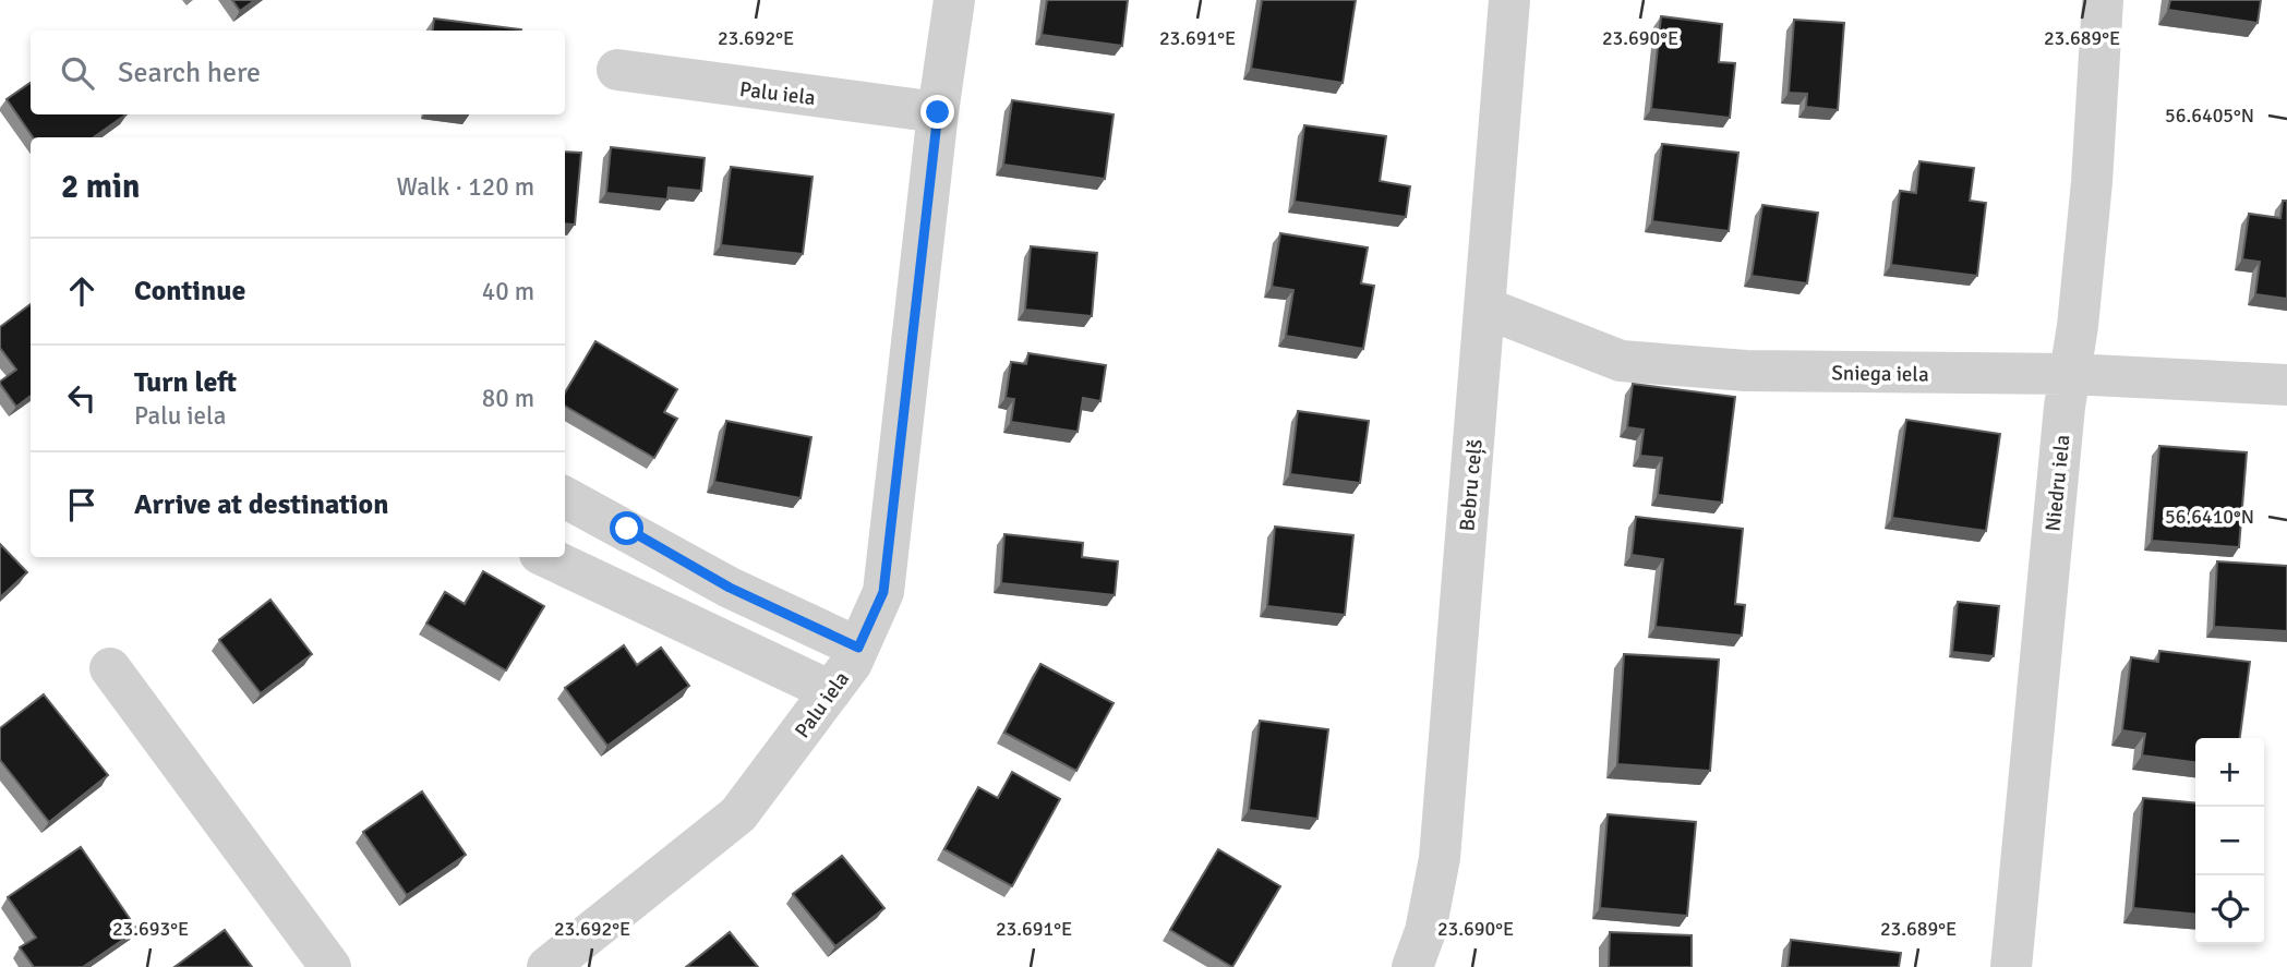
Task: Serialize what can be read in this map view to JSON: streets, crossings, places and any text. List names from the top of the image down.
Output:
{
  "streets": {
    "street": [
      "Palu iela",
      "Sniega iela",
      "Niedru iela",
      "Bebru ceļš"
    ]
  },
  "crossings": [
    ["Sniega iela", "Niedru iela"],
    ["Sniega iela", "Bebru ceļš"]
  ],
  "page": {
    "search": "Search here",
    "heading": ["2 min", "Walk · 120 m"],
    "list": [
      ["Continue", "40 m"],
      ["Turn left", "Palu iela", "80 m"],
      "Arrive at destination"
    ],
    "map_buttons": ["+", "−"]
  },
  "coordinates": [
    "23.692°E",
    "23.691°E",
    "23.690°E",
    "23.689°E",
    "56.6405°N",
    "56.6410°N",
    "23.693°E"
  ]
}
